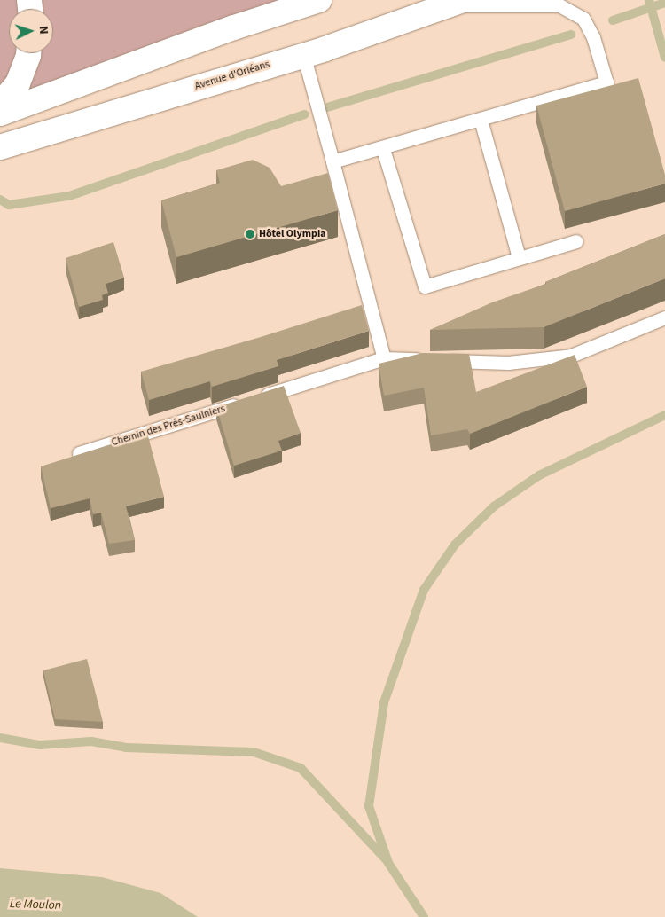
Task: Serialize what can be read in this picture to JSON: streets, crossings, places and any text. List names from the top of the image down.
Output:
{
  "streets": {
    "main road": ["Avenue d'Orléans"],
    "lane": ["Chemin des Prés-Saulniers"]
  },
  "water": ["Le Moulon"],
  "places": ["Hôtel Olympia"],
  "north": "right"
}
